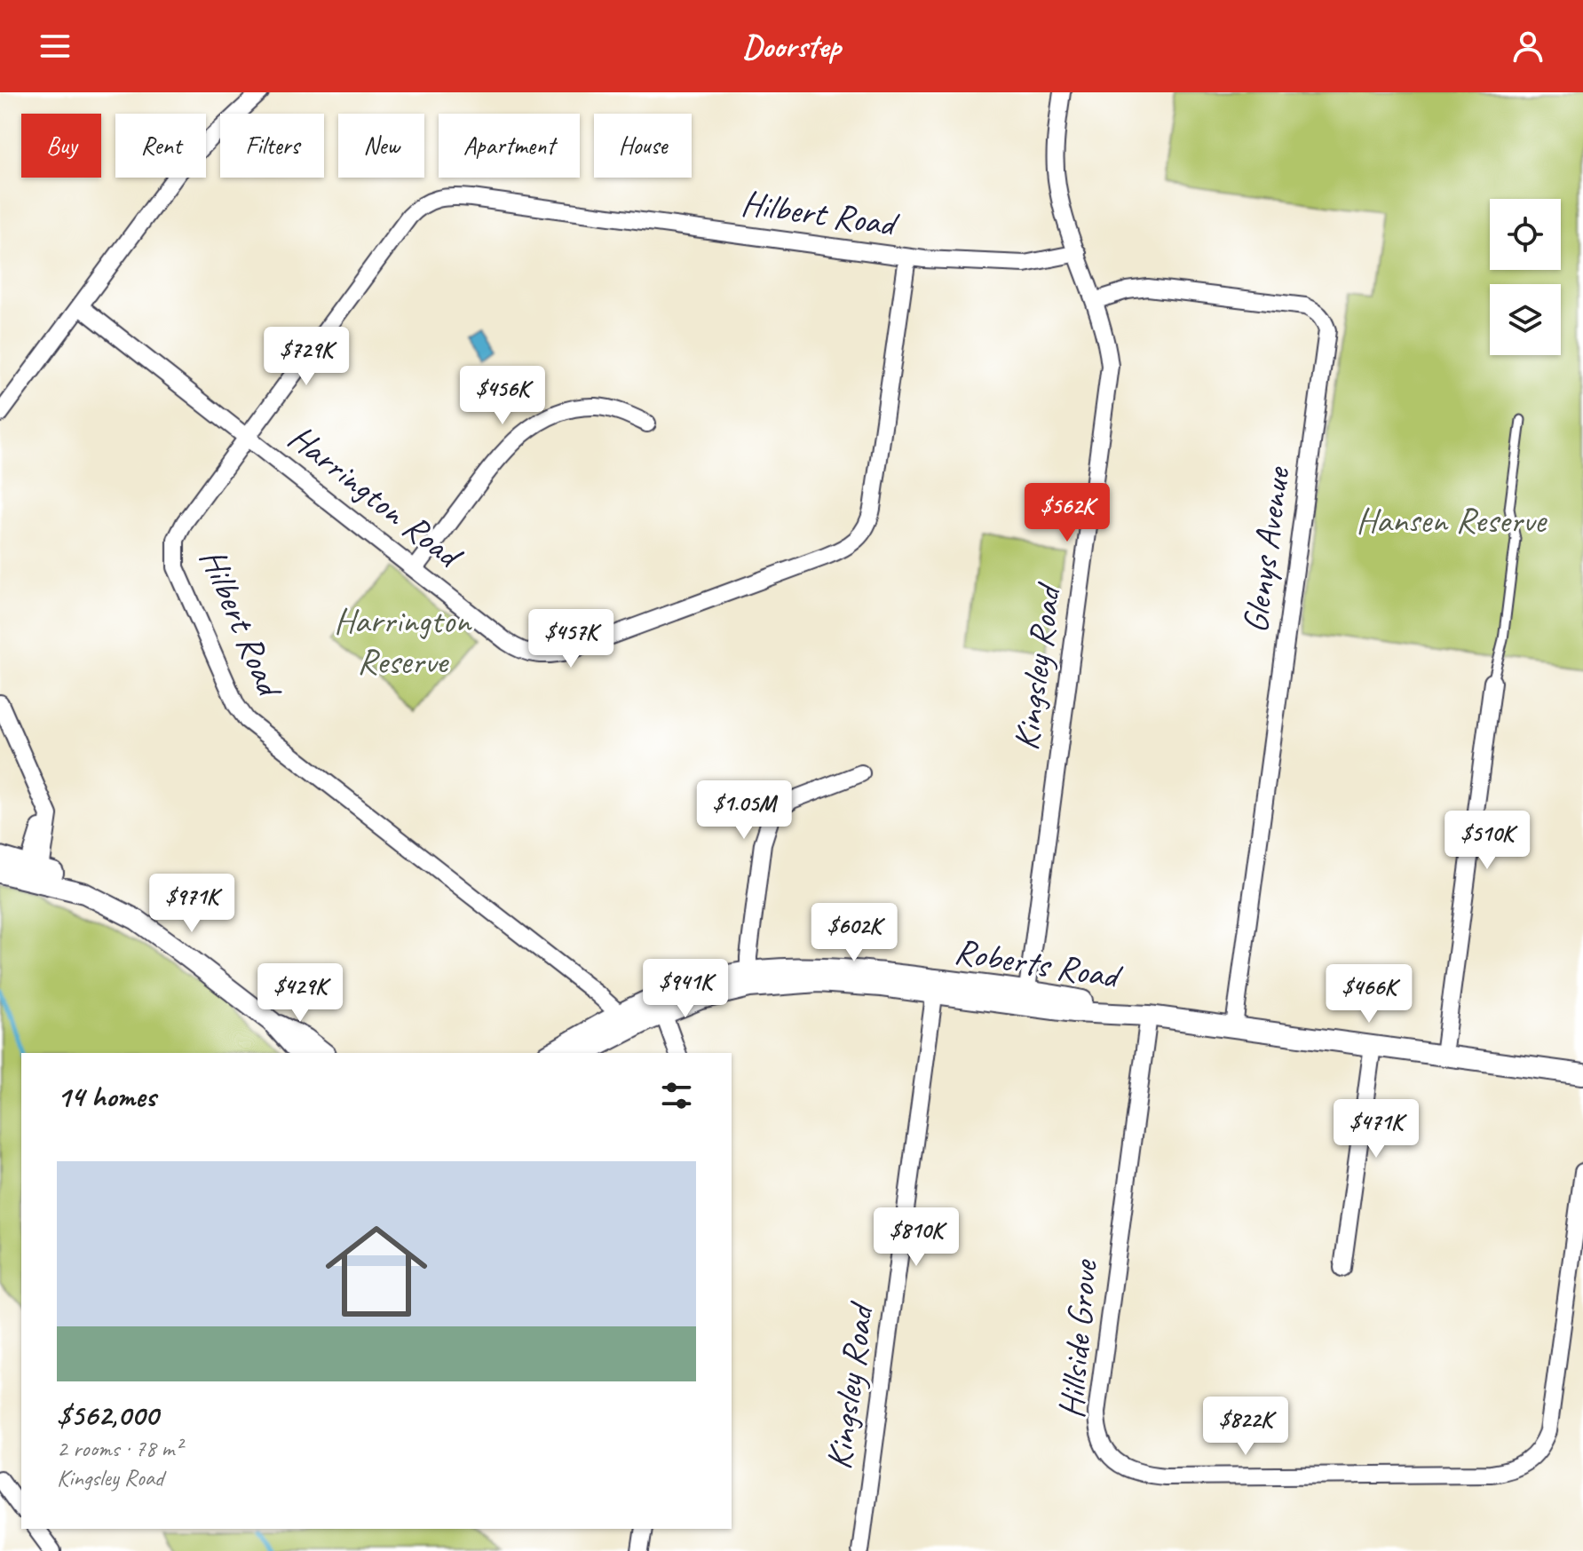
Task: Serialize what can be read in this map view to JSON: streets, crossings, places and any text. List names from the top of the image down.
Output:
{
  "streets": {
    "street": [
      "Hilbert Road",
      "Harrington Road",
      "Glenys Avenue",
      "Kingsley Road",
      "Roberts Road",
      "Hillside Grove"
    ]
  },
  "crossings": [
    ["Hilbert Road", "Harrington Road"],
    ["Hilbert Road", "Kingsley Road"],
    ["Hilbert Road", "Roberts Road"],
    ["Glenys Avenue", "Kingsley Road"],
    ["Glenys Avenue", "Roberts Road"],
    ["Kingsley Road", "Roberts Road"],
    ["Roberts Road", "Hillside Grove"]
  ],
  "parks": ["Hansen Reserve", "Harrington Reserve"],
  "page": {
    "header": "Doorstep",
    "chip": [
      "Buy",
      "Rent",
      "Filters",
      "New",
      "Apartment",
      "House"
    ],
    "price": [
      "$729K",
      "$456K",
      "$562K",
      "$457K",
      "$1.05M",
      "$510K",
      "$971K",
      "$602K",
      "$941K",
      "$429K",
      "$466K",
      "$471K",
      "$810K",
      "$822K"
    ],
    "heading": "14 homes",
    "list": [
      {
        "name": "$562,000",
        "note": "2 rooms · 78 m² · Kingsley Road"
      }
    ]
  }
}
